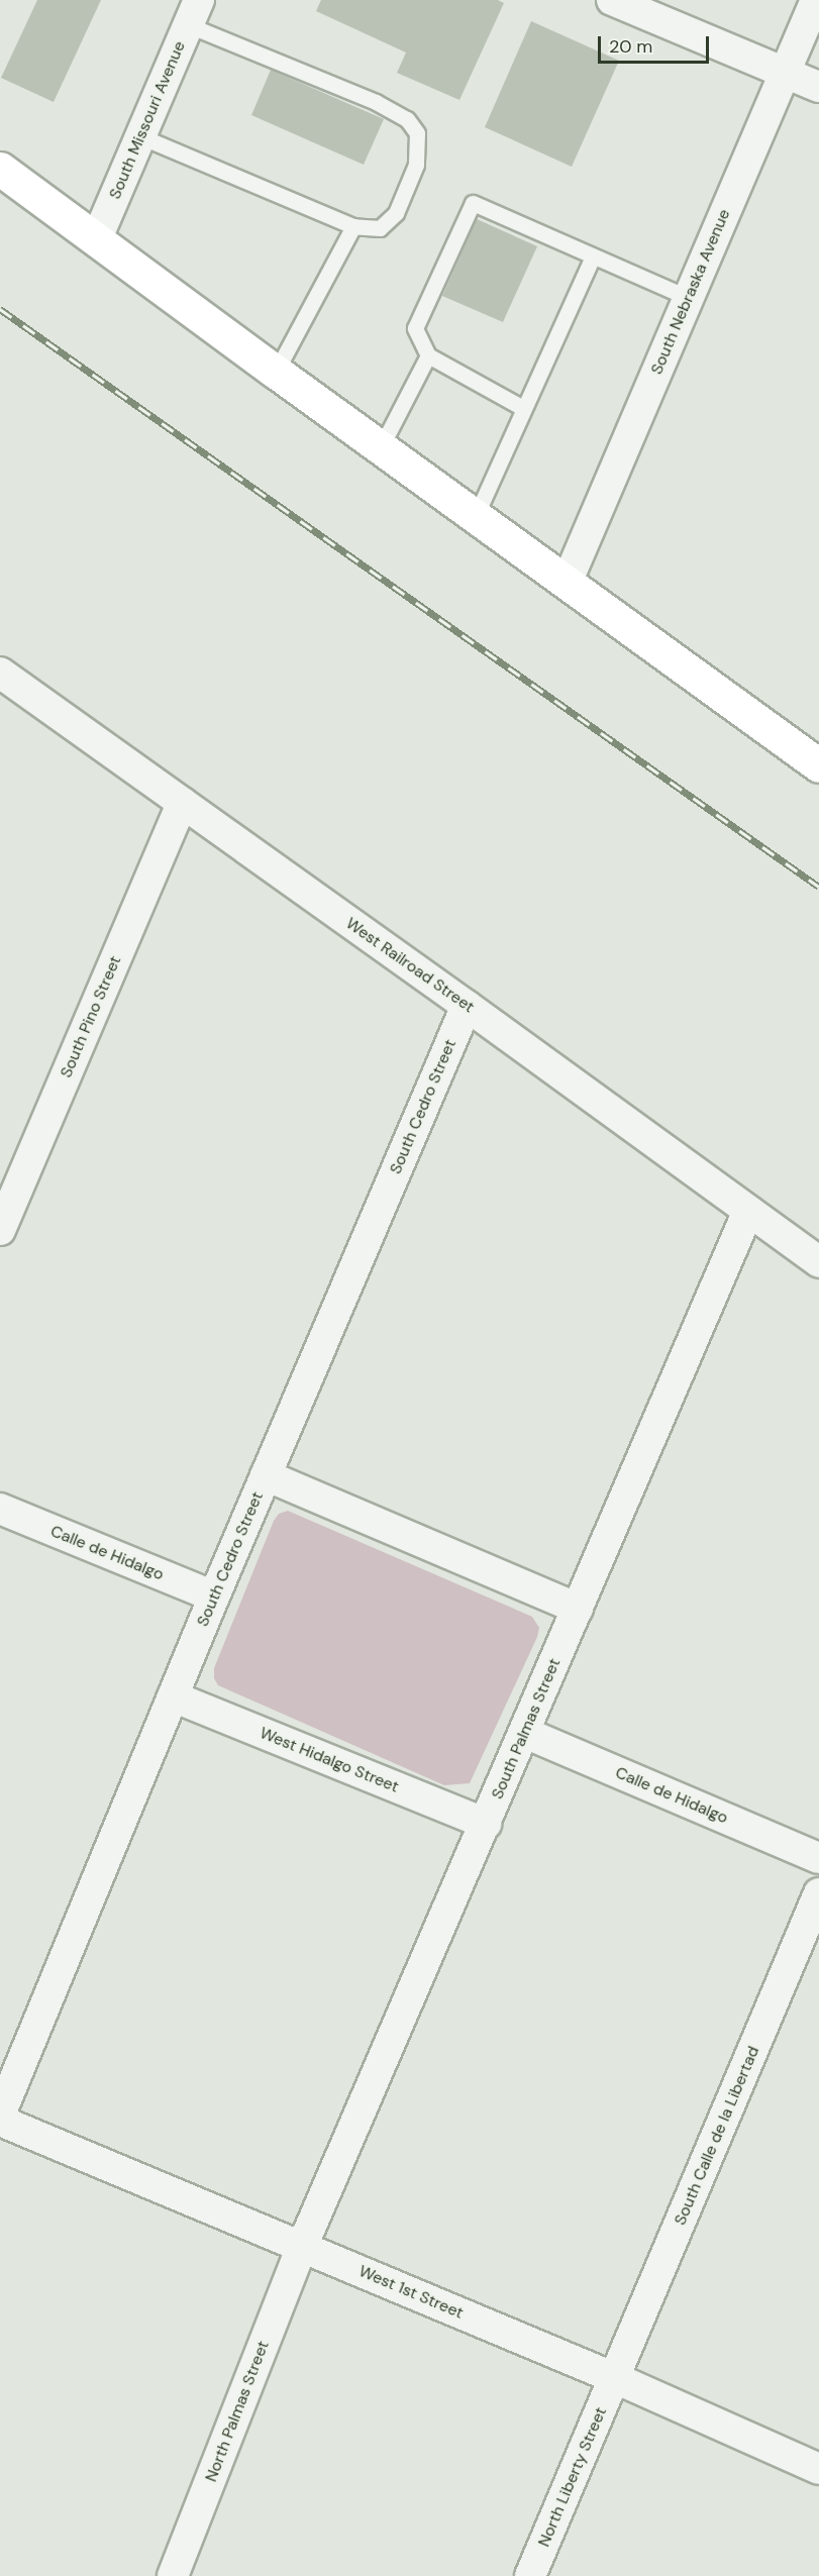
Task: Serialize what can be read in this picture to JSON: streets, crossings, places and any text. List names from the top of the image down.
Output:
{
  "streets": {
    "street": [
      "South Missouri Avenue",
      "South Nebraska Avenue",
      "West Railroad Street",
      "South Pino Street",
      "South Cedro Street",
      "Calle de Hidalgo",
      "South Palmas Street",
      "West Hidalgo Street",
      "South Calle de la Libertad",
      "West 1st Street",
      "North Palmas Street",
      "North Liberty Street"
    ]
  },
  "crossings": [
    ["West Railroad Street", "South Pino Street"],
    ["West Railroad Street", "South Cedro Street"],
    ["West Railroad Street", "South Palmas Street"],
    ["South Cedro Street", "Calle de Hidalgo"],
    ["South Cedro Street", "West Hidalgo Street"],
    ["Calle de Hidalgo", "South Palmas Street"],
    ["South Palmas Street", "West Hidalgo Street"],
    ["South Palmas Street", "West 1st Street"],
    ["South Palmas Street", "North Palmas Street"],
    ["South Calle de la Libertad", "West 1st Street"],
    ["South Calle de la Libertad", "North Liberty Street"],
    ["West 1st Street", "North Palmas Street"],
    ["West 1st Street", "North Liberty Street"]
  ],
  "scale_bar": "20 m"
}
